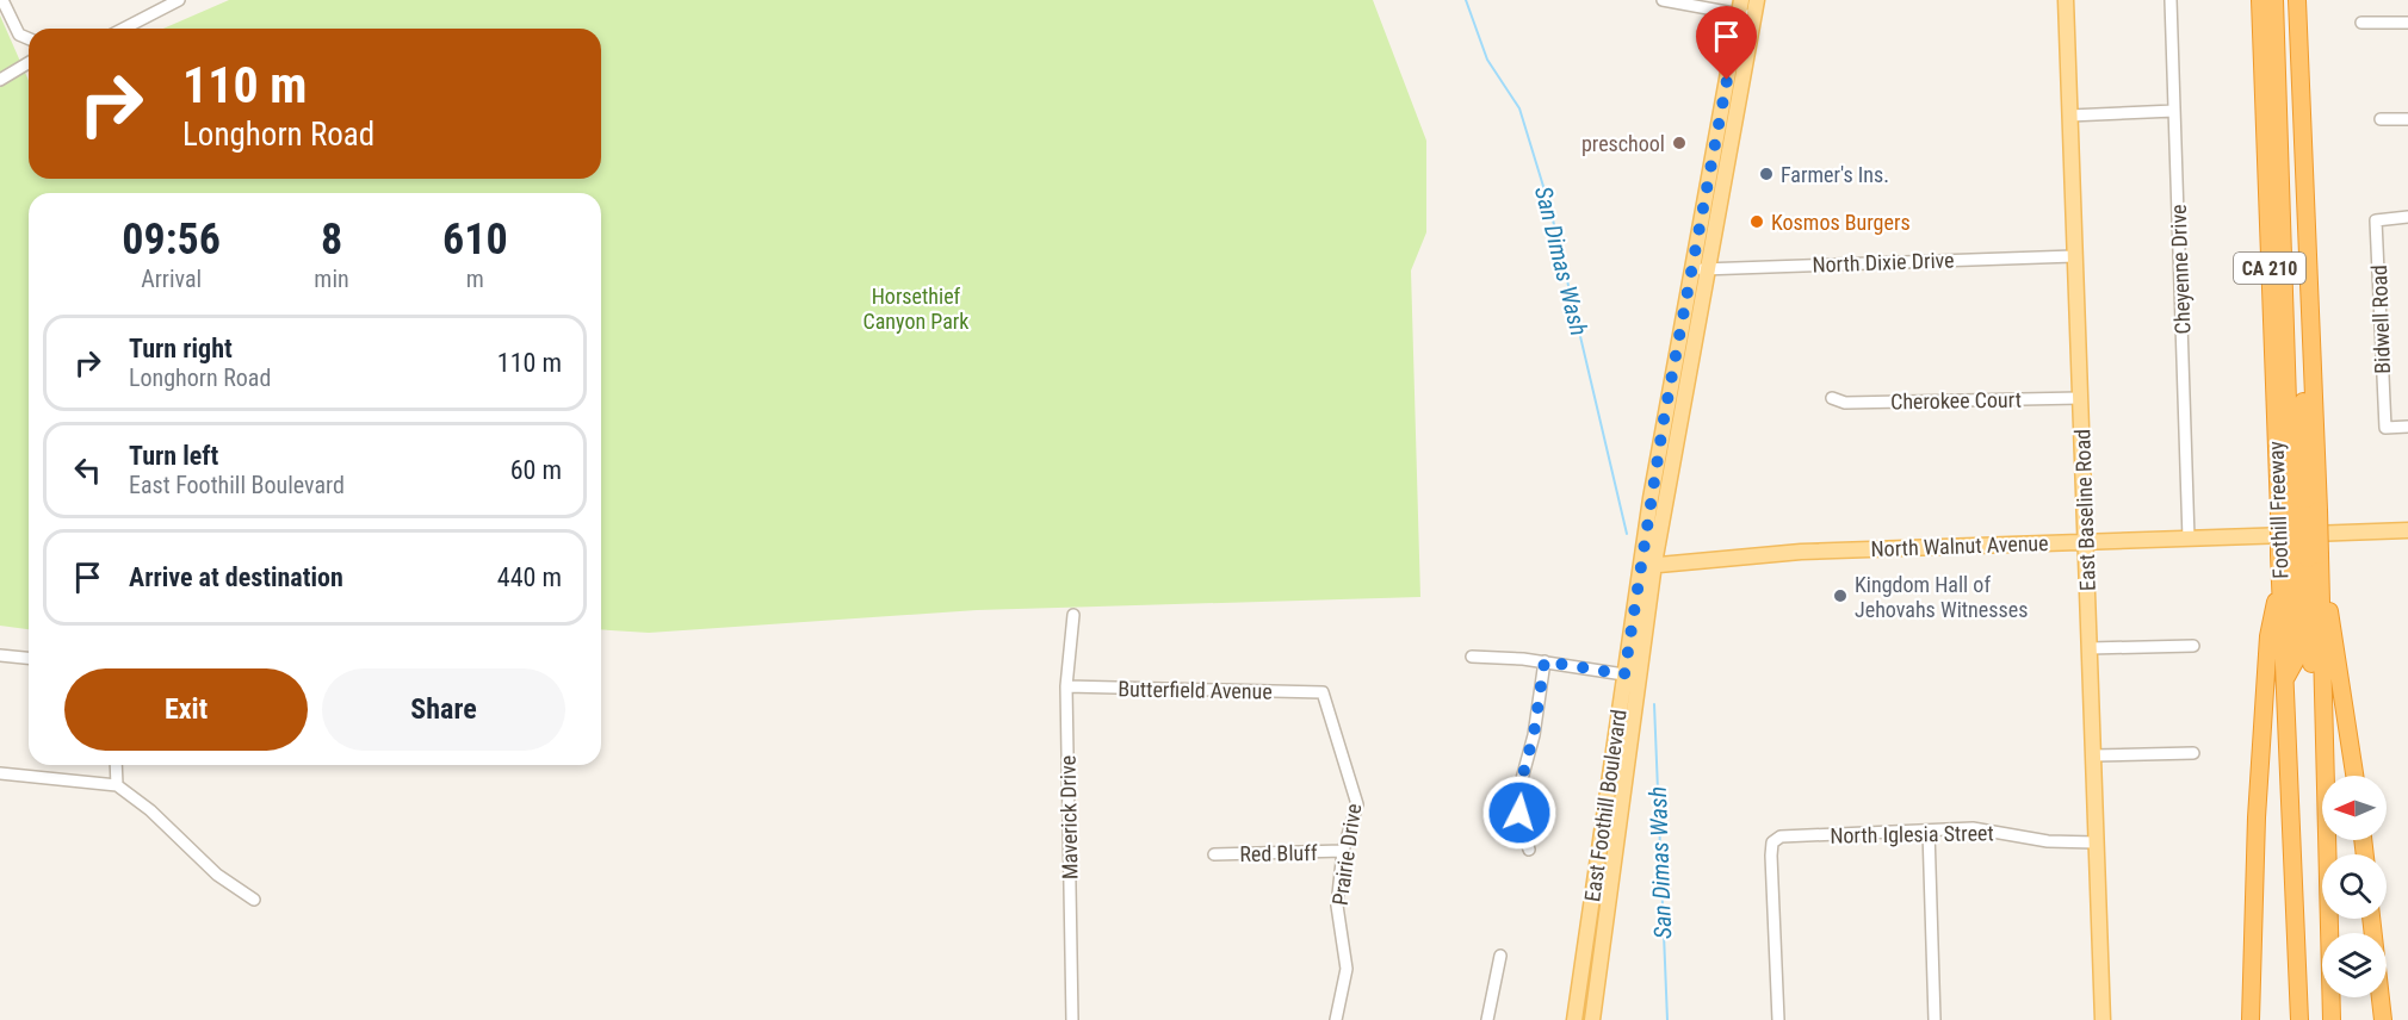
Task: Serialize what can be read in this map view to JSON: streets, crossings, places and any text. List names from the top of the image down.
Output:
{
  "streets": {
    "highway": ["CA 210", "Foothill Freeway"],
    "main road": ["East Baseline Road", "North Walnut Avenue", "East Foothill Boulevard"],
    "street": [
      "North Dixie Drive",
      "Cheyenne Drive",
      "Bidwell Road",
      "Cherokee Court",
      "Butterfield Avenue",
      "Maverick Drive",
      "North Iglesia Street",
      "Red Bluff",
      "Prairie Drive"
    ]
  },
  "crossings": [
    ["North Dixie Drive", "East Baseline Road"],
    ["North Dixie Drive", "East Foothill Boulevard"],
    ["Cheyenne Drive", "North Walnut Avenue"],
    ["Cherokee Court", "East Baseline Road"],
    ["East Baseline Road", "North Walnut Avenue"],
    ["East Baseline Road", "North Iglesia Street"],
    ["North Walnut Avenue", "East Foothill Boulevard"],
    ["Butterfield Avenue", "Maverick Drive"],
    ["Butterfield Avenue", "Prairie Drive"],
    ["Red Bluff", "Prairie Drive"]
  ],
  "water": ["San Dimas Wash"],
  "parks": ["Horsethief Canyon Park"],
  "places": [
    "preschool",
    "Farmer's Ins.",
    "Kosmos Burgers",
    "Kingdom Hall of Jehovahs Witnesses"
  ],
  "north": "left",
  "page": {
    "turn": ["110 m", "Longhorn Road"],
    "eta": [
      "09:56",
      "Arrival",
      "8",
      "min",
      "610",
      "m"
    ],
    "list": [
      {
        "name": "Turn right",
        "note": "Longhorn Road",
        "value": "110 m"
      },
      {
        "name": "Turn left",
        "note": "East Foothill Boulevard",
        "value": "60 m"
      },
      {
        "name": "Arrive at destination",
        "value": "440 m"
      }
    ],
    "buttons": ["Exit", "Share"]
  }
}
